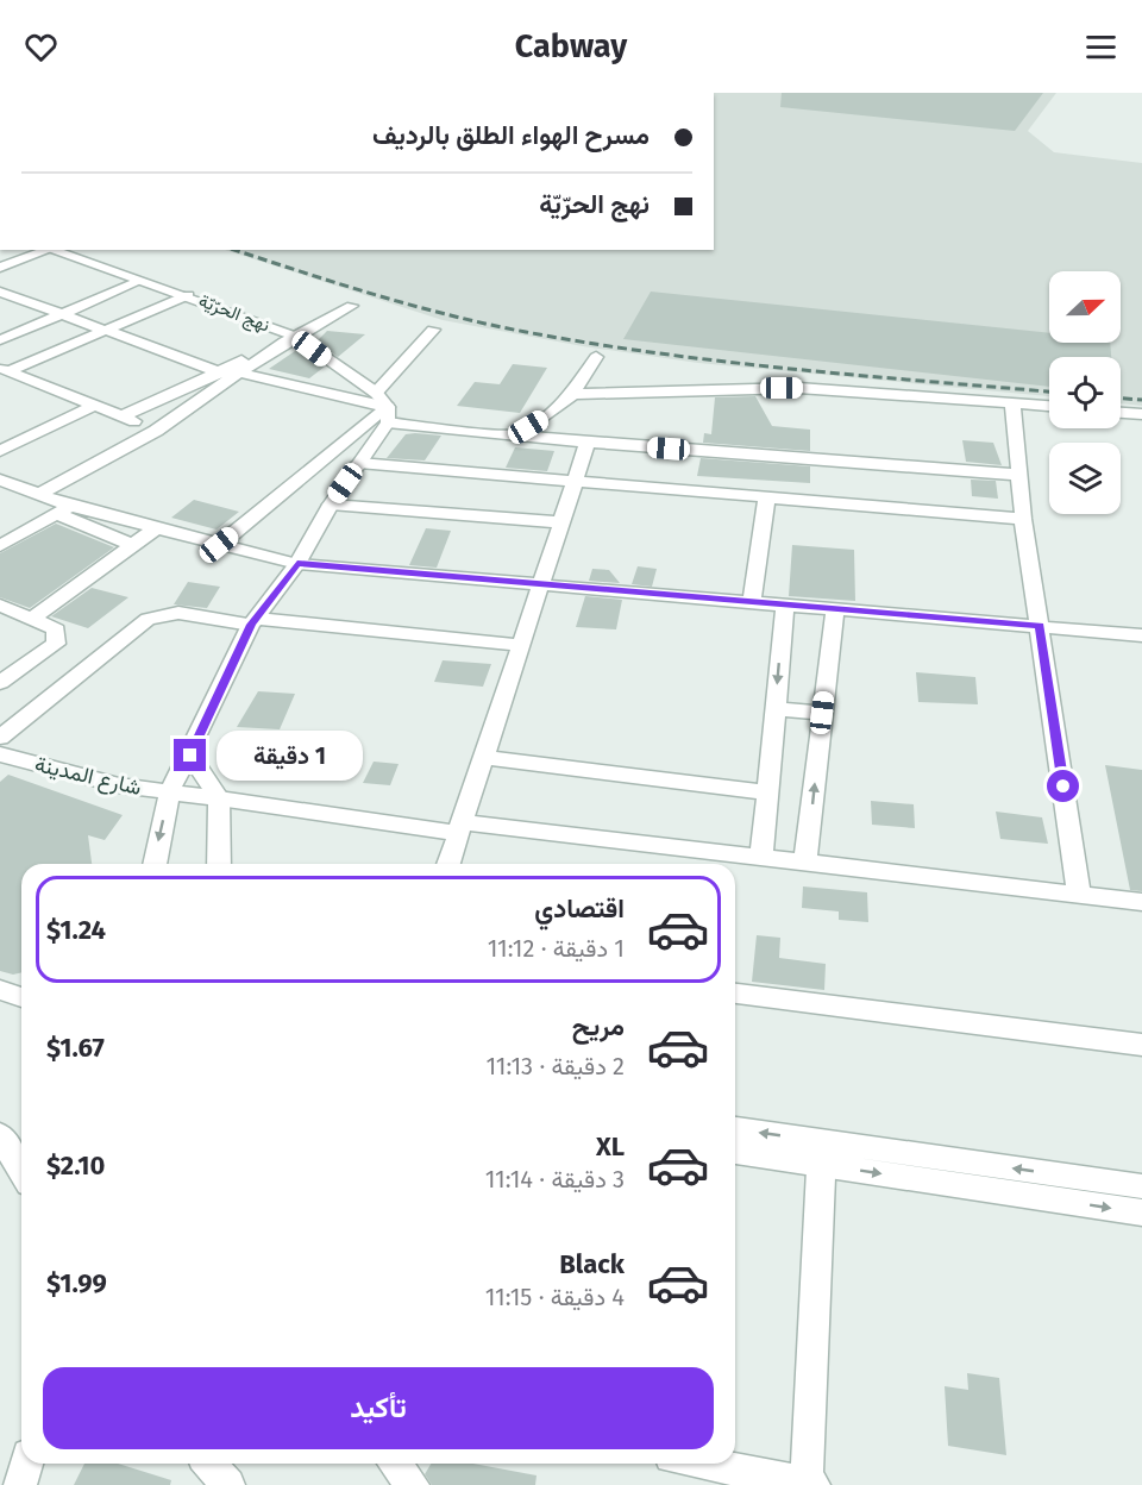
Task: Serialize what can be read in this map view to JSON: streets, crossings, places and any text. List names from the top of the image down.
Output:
{
  "streets": {
    "street": ["نهج الحرّيّة", "شارع المدينة"]
  },
  "north": "right",
  "page": {
    "header": "Cabway",
    "banner": ["مسرح الهواء الطلق بالرديف", "نهج الحرّيّة"],
    "bubble": "1 دقيقة",
    "list": [
      {
        "name": "اقتصادي",
        "note": "1 دقيقة · 11:12",
        "value": "$1.24"
      },
      {
        "name": "مريح",
        "note": "2 دقيقة · 11:13",
        "value": "$1.67"
      },
      {
        "name": "XL",
        "note": "3 دقيقة · 11:14",
        "value": "$2.10"
      },
      {
        "name": "Black",
        "note": "4 دقيقة · 11:15",
        "value": "$1.99"
      }
    ],
    "buttons": "تأكيد"
  }
}
